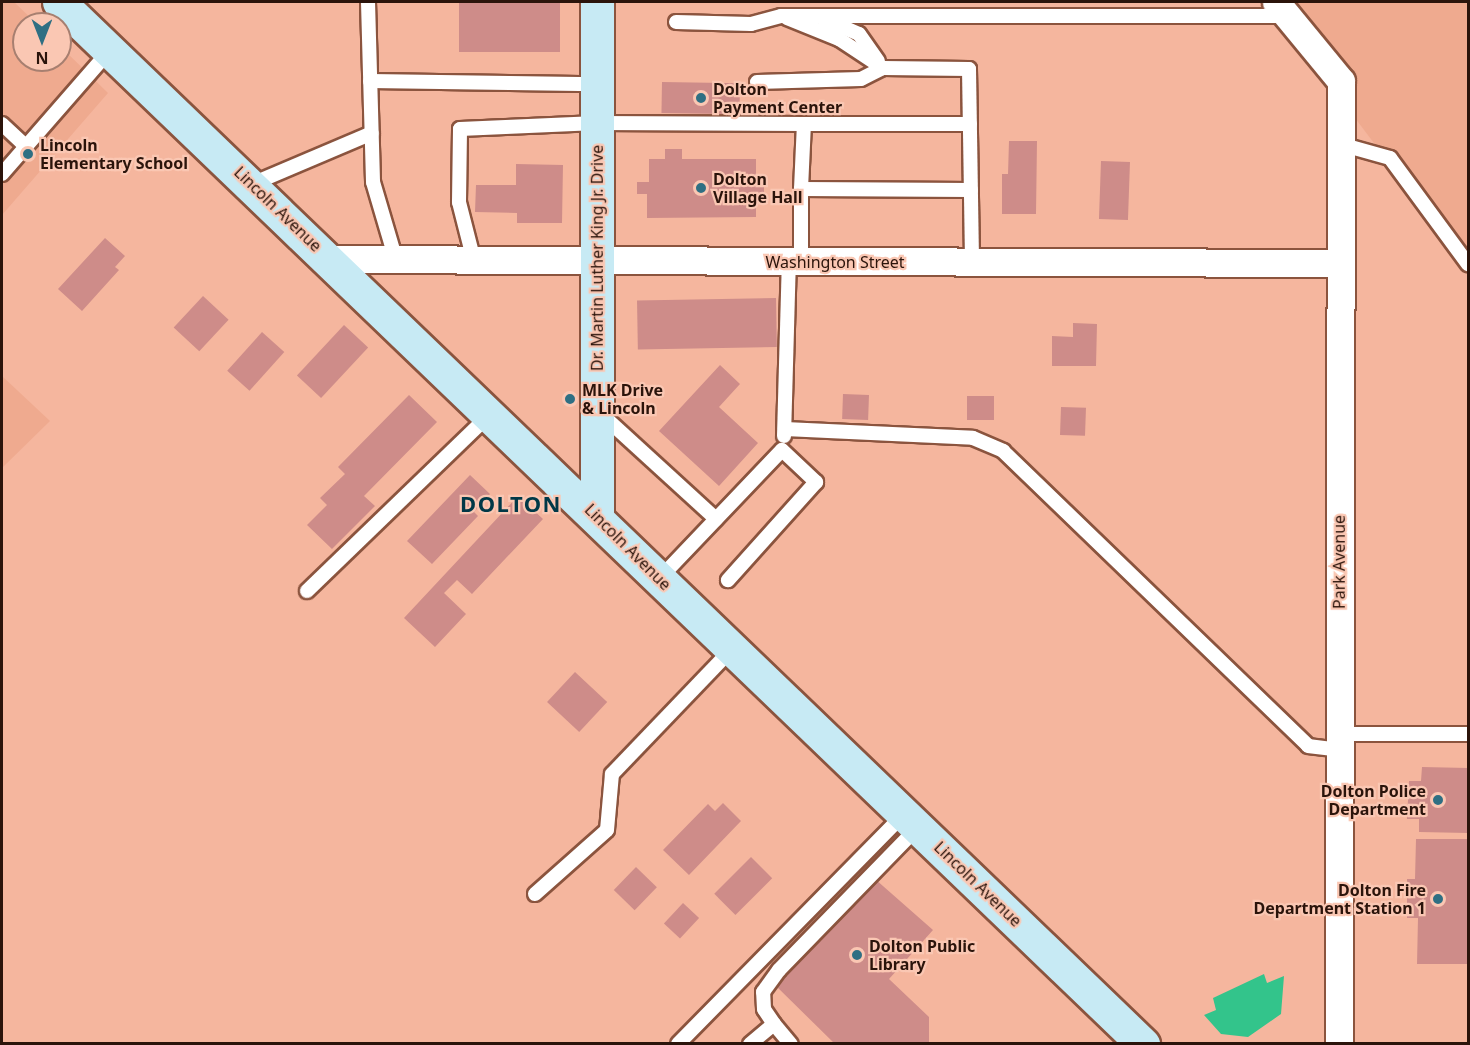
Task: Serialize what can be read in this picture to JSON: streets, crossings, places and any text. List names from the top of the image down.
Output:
{
  "streets": {
    "street": [
      "Lincoln Avenue",
      "Dr. Martin Luther King Jr. Drive",
      "Washington Street",
      "Park Avenue"
    ]
  },
  "crossings": [
    ["Lincoln Avenue", "Dr. Martin Luther King Jr. Drive"],
    ["Lincoln Avenue", "Washington Street"],
    ["Dr. Martin Luther King Jr. Drive", "Washington Street"],
    ["Washington Street", "Park Avenue"]
  ],
  "districts": ["DOLTON"],
  "places": [
    "Dolton Payment Center",
    "Lincoln Elementary School",
    "Dolton Village Hall",
    "MLK Drive & Lincoln",
    "Dolton Police Department",
    "Dolton Fire Department Station 1",
    "Dolton Public Library"
  ],
  "north": "bottom"
}
